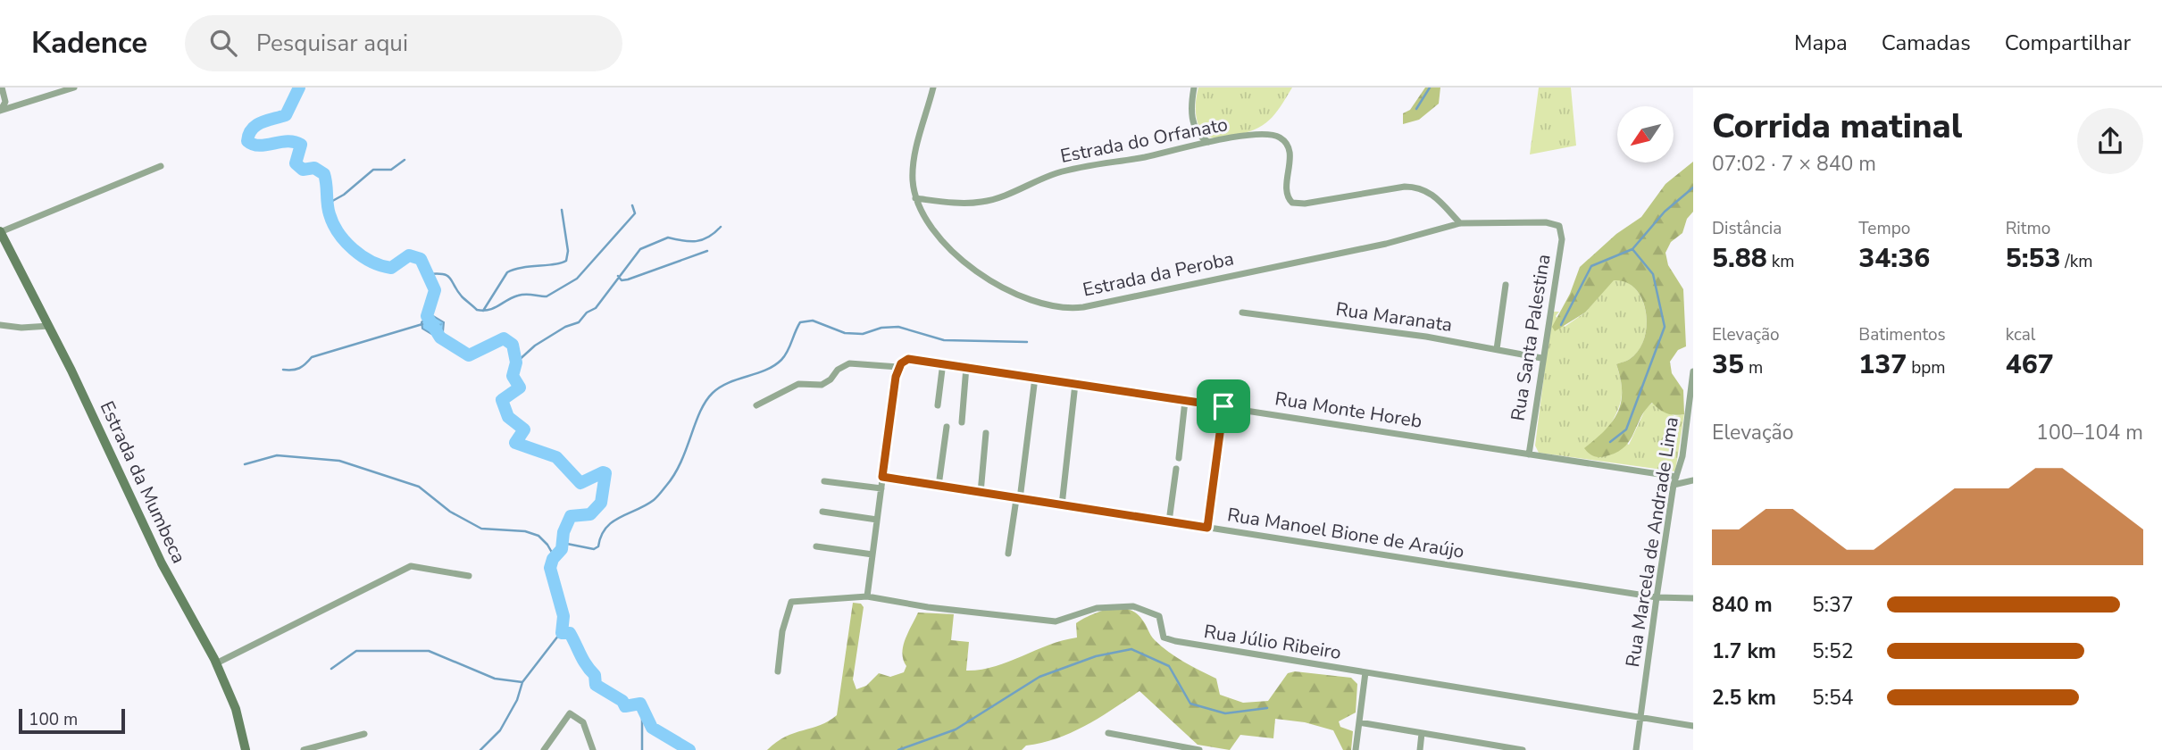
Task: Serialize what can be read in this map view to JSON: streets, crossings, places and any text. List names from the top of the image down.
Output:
{
  "streets": {
    "main road": ["Estrada da Mumbeca"],
    "street": [
      "Estrada do Orfanato",
      "Estrada da Peroba",
      "Rua Maranata",
      "Rua Santa Palestina",
      "Rua Monte Horeb",
      "Rua Manoel Bione de Araújo",
      "Rua Marcela de Andrade Lima",
      "Rua Júlio Ribeiro"
    ]
  },
  "crossings": [
    ["Estrada do Orfanato", "Estrada da Peroba"],
    ["Estrada da Peroba", "Rua Santa Palestina"],
    ["Rua Maranata", "Rua Santa Palestina"],
    ["Rua Santa Palestina", "Rua Monte Horeb"],
    ["Rua Monte Horeb", "Rua Marcela de Andrade Lima"],
    ["Rua Manoel Bione de Araújo", "Rua Marcela de Andrade Lima"],
    ["Rua Marcela de Andrade Lima", "Rua Júlio Ribeiro"]
  ],
  "scale_bar": "100 m",
  "north": "bottom left",
  "page": {
    "header": "Kadence",
    "search": "Pesquisar aqui",
    "nav": ["Mapa", "Camadas", "Compartilhar"],
    "heading": ["Corrida matinal", "07:02 · 7 × 840 m"],
    "stats": [
      ["Distância", "5.88 km"],
      ["Tempo", "34:36"],
      ["Ritmo", "5:53 /km"],
      ["Elevação", "35 m"],
      ["Batimentos", "137 bpm"],
      ["kcal", "467"]
    ],
    "chart": ["Elevação", "100–104 m"],
    "list": [
      {
        "name": "840 m",
        "note": "5:37"
      },
      {
        "name": "1.7 km",
        "note": "5:52"
      },
      {
        "name": "2.5 km",
        "note": "5:54"
      }
    ],
    "scale": "100 m"
  }
}
